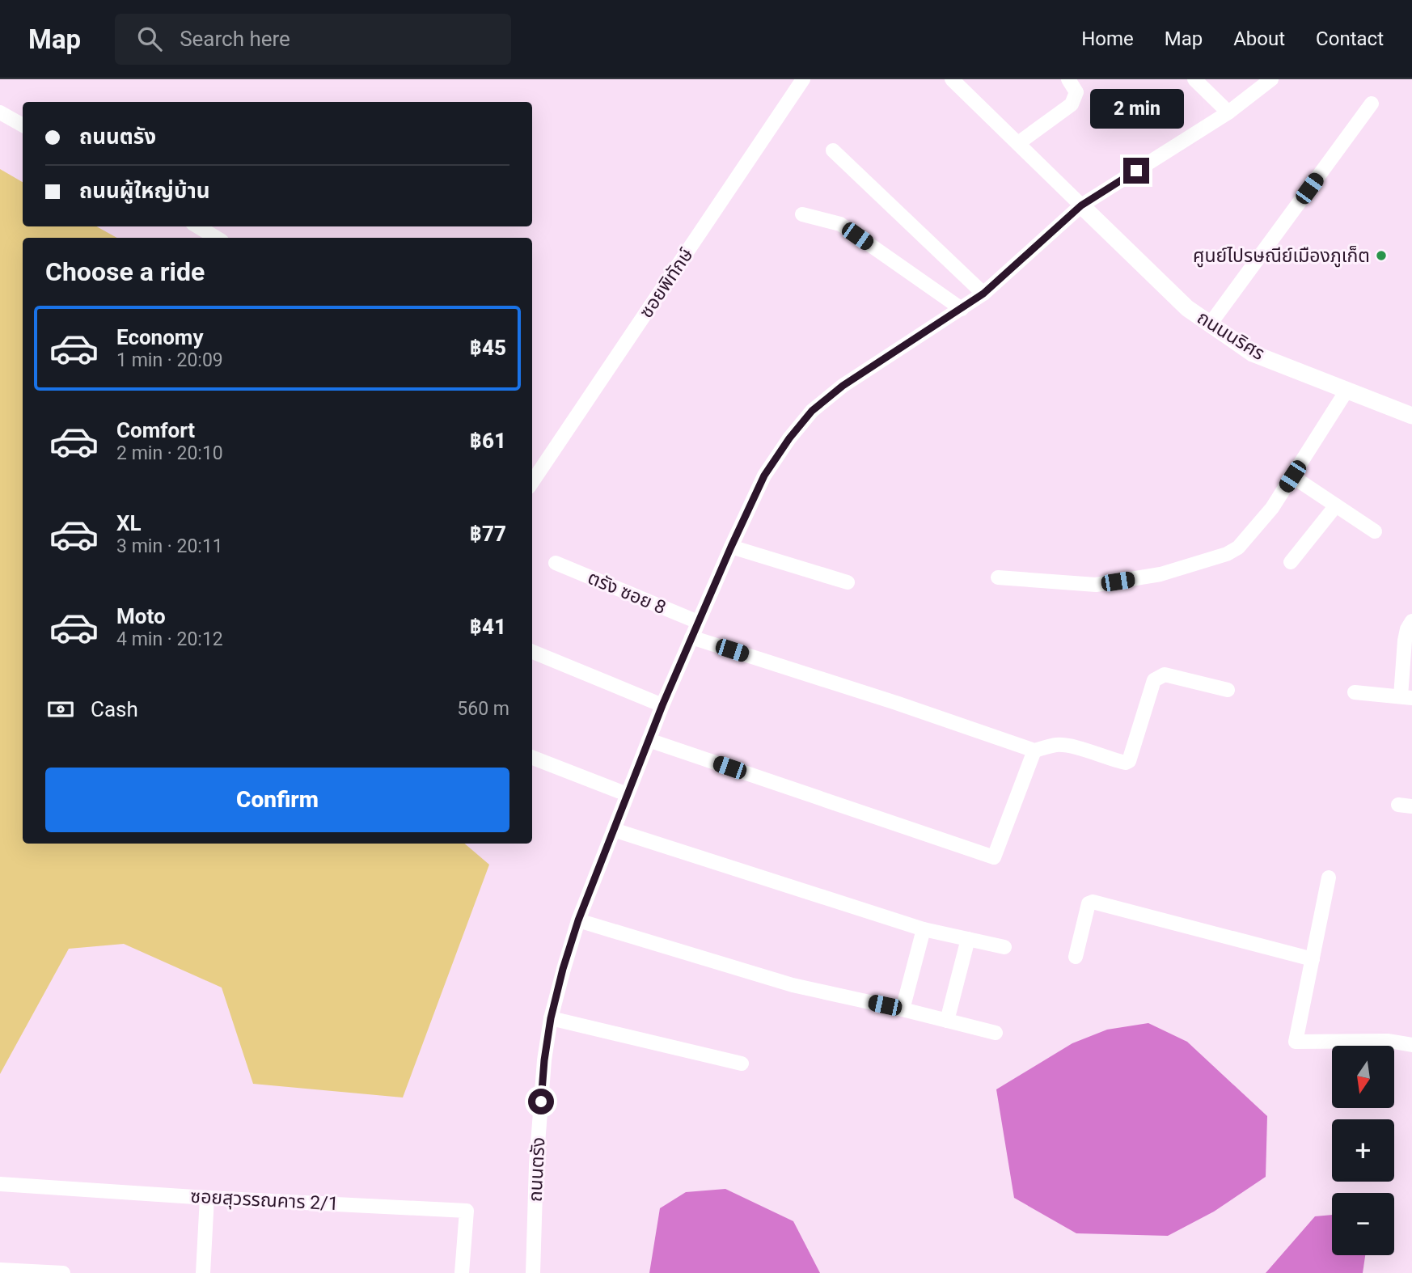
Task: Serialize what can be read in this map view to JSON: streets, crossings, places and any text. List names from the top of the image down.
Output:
{
  "streets": {
    "street": [
      "ซอยพิทักษ์",
      "ถนนนริศร",
      "ตรัง ซอย 8",
      "ถนนตรัง",
      "ซอยสุวรรณคาร 2/1"
    ]
  },
  "crossings": [
    ["ถนนนริศร", "ถนนตรัง"],
    ["ตรัง ซอย 8", "ถนนตรัง"]
  ],
  "places": ["ศูนย์ไปรษณีย์เมืองภูเก็ต"],
  "north": "bottom",
  "page": {
    "header": "Map",
    "search": "Search here",
    "nav": [
      "Home",
      "Map",
      "About",
      "Contact"
    ],
    "bubble": "2 min",
    "banner": ["ถนนตรัง", "ถนนผู้ใหญ่บ้าน"],
    "heading": "Choose a ride",
    "list": [
      {
        "name": "Economy",
        "note": "1 min · 20:09",
        "value": "฿45"
      },
      {
        "name": "Comfort",
        "note": "2 min · 20:10",
        "value": "฿61"
      },
      {
        "name": "XL",
        "note": "3 min · 20:11",
        "value": "฿77"
      },
      {
        "name": "Moto",
        "note": "4 min · 20:12",
        "value": "฿41"
      }
    ],
    "pay": ["Cash", "560 m"],
    "buttons": "Confirm",
    "map_buttons": ["+", "−"]
  }
}
